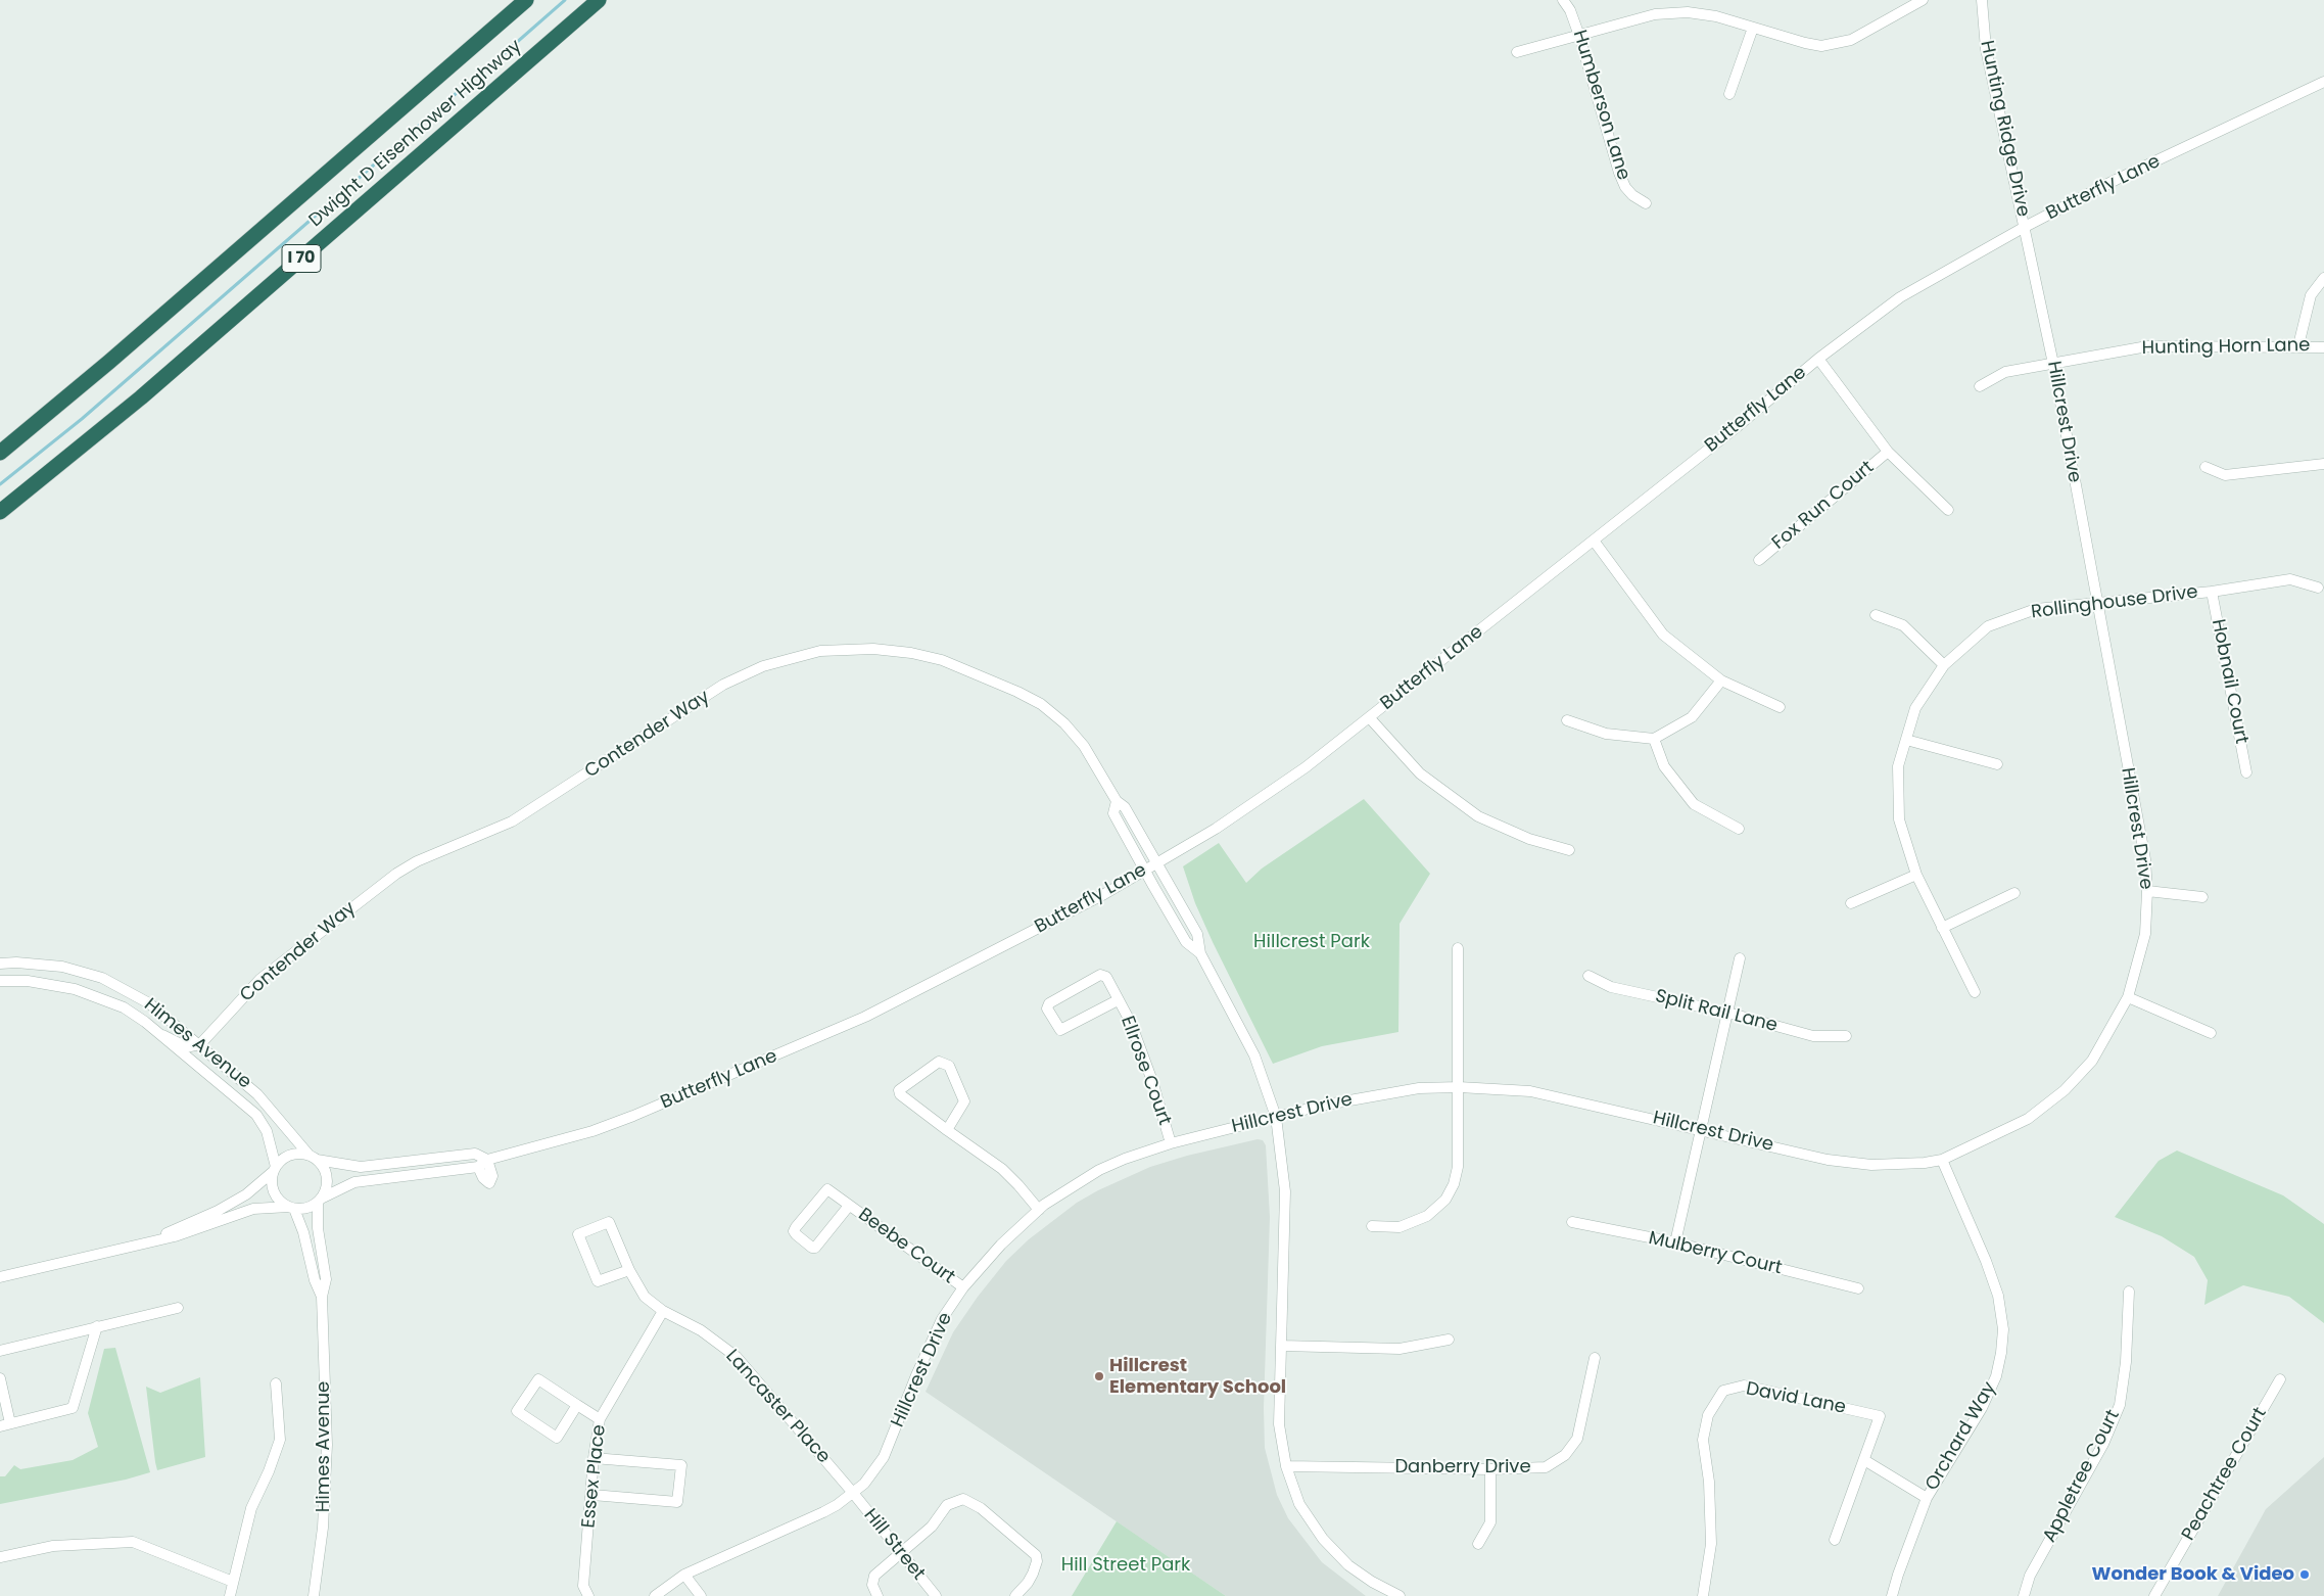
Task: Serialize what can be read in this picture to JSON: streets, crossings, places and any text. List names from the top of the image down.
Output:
{
  "streets": {
    "highway": ["Dwight D Eisenhower Highway", "I 70"],
    "street": [
      "Humberson Lane",
      "Hunting Ridge Drive",
      "Butterfly Lane",
      "Hunting Horn Lane",
      "Hillcrest Drive",
      "Fox Run Court",
      "Rollinghouse Drive",
      "Hobnail Court",
      "Contender Way",
      "Split Rail Lane",
      "Himes Avenue",
      "Ellrose Court",
      "Beebe Court",
      "Mulberry Court",
      "David Lane",
      "Lancaster Place",
      "Orchard Way",
      "Danberry Drive",
      "Peachtree Court",
      "Essex Place",
      "Appletree Court",
      "Hill Street"
    ]
  },
  "crossings": [
    ["Hunting Ridge Drive", "Butterfly Lane"],
    ["Hunting Ridge Drive", "Hillcrest Drive"],
    ["Butterfly Lane", "Hillcrest Drive"],
    ["Butterfly Lane", "Contender Way"],
    ["Butterfly Lane", "Himes Avenue"],
    ["Hunting Horn Lane", "Hillcrest Drive"],
    ["Hillcrest Drive", "Rollinghouse Drive"],
    ["Hillcrest Drive", "Ellrose Court"],
    ["Hillcrest Drive", "Beebe Court"],
    ["Hillcrest Drive", "Lancaster Place"],
    ["Hillcrest Drive", "Orchard Way"],
    ["Hillcrest Drive", "Hill Street"],
    ["Rollinghouse Drive", "Hobnail Court"],
    ["Contender Way", "Himes Avenue"],
    ["Lancaster Place", "Essex Place"],
    ["Lancaster Place", "Hill Street"]
  ],
  "parks": ["Hillcrest Park", "Hill Street Park"],
  "places": ["Hillcrest Elementary School", "Wonder Book & Video"]
}
